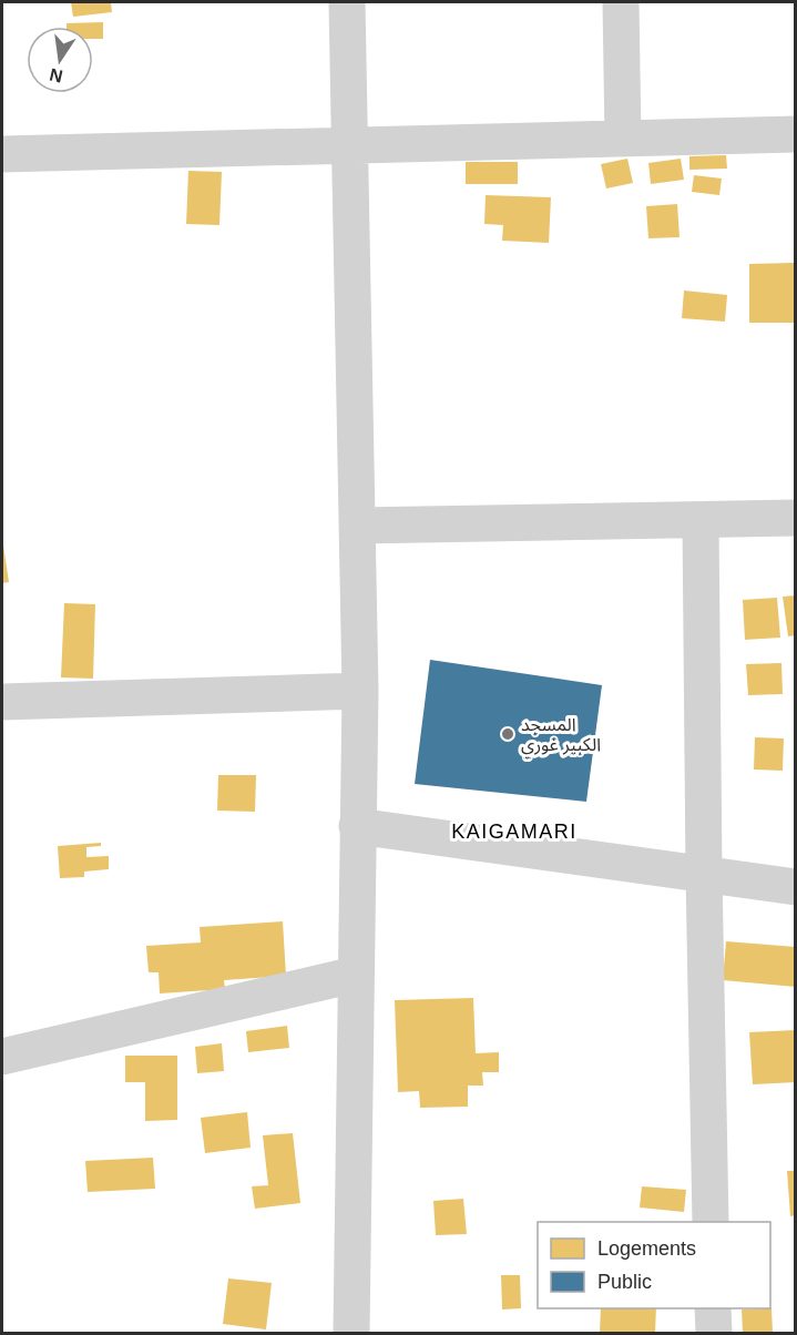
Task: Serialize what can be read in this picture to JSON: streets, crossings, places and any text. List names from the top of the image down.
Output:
{
  "districts": ["KAIGAMARI"],
  "places": ["المسجد الكبير غوري"],
  "legend": ["Logements", "Public"],
  "north": "bottom"
}
